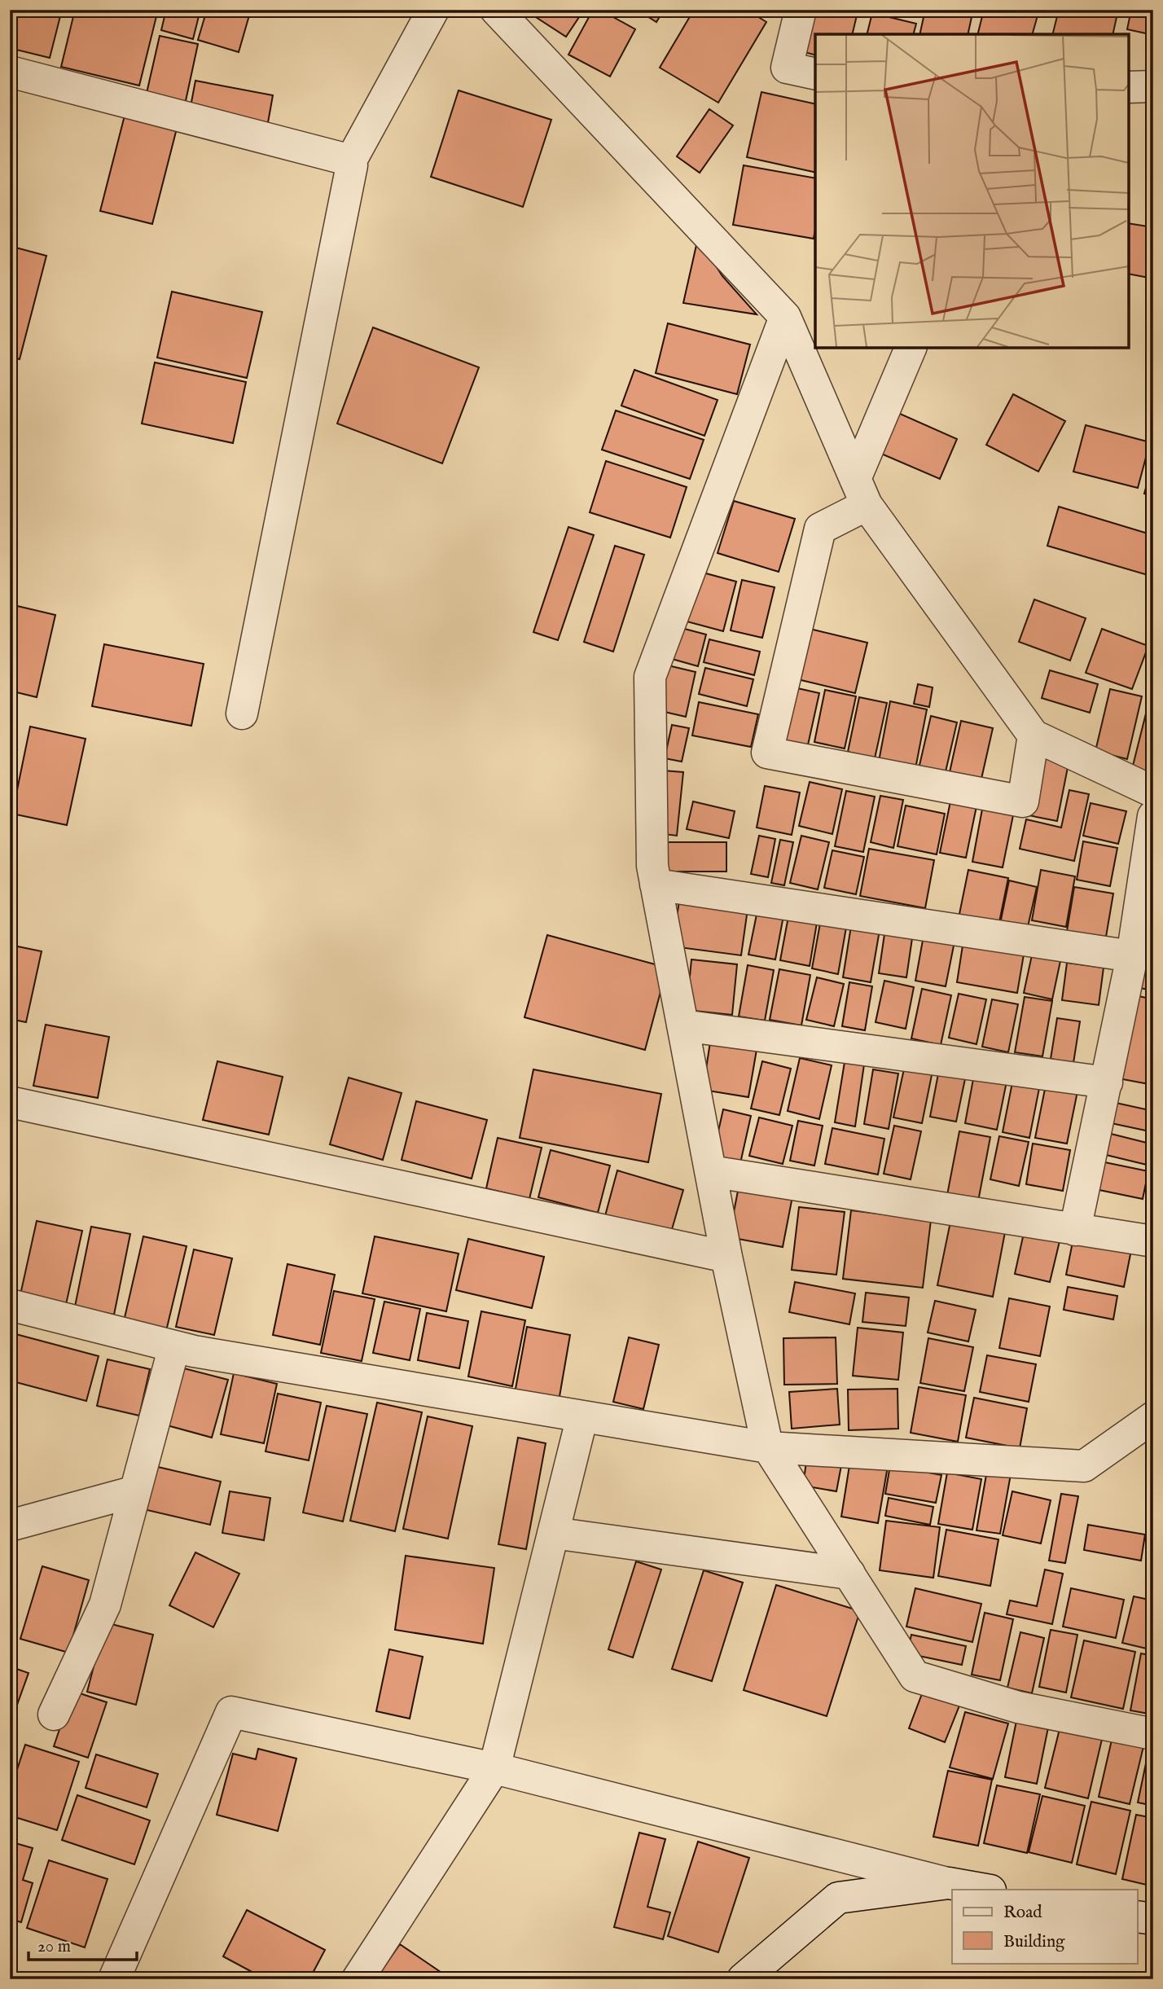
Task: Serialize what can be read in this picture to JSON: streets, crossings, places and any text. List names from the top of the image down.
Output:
{
  "legend": ["Road", "Building"],
  "scale_bar": "20 m"
}
